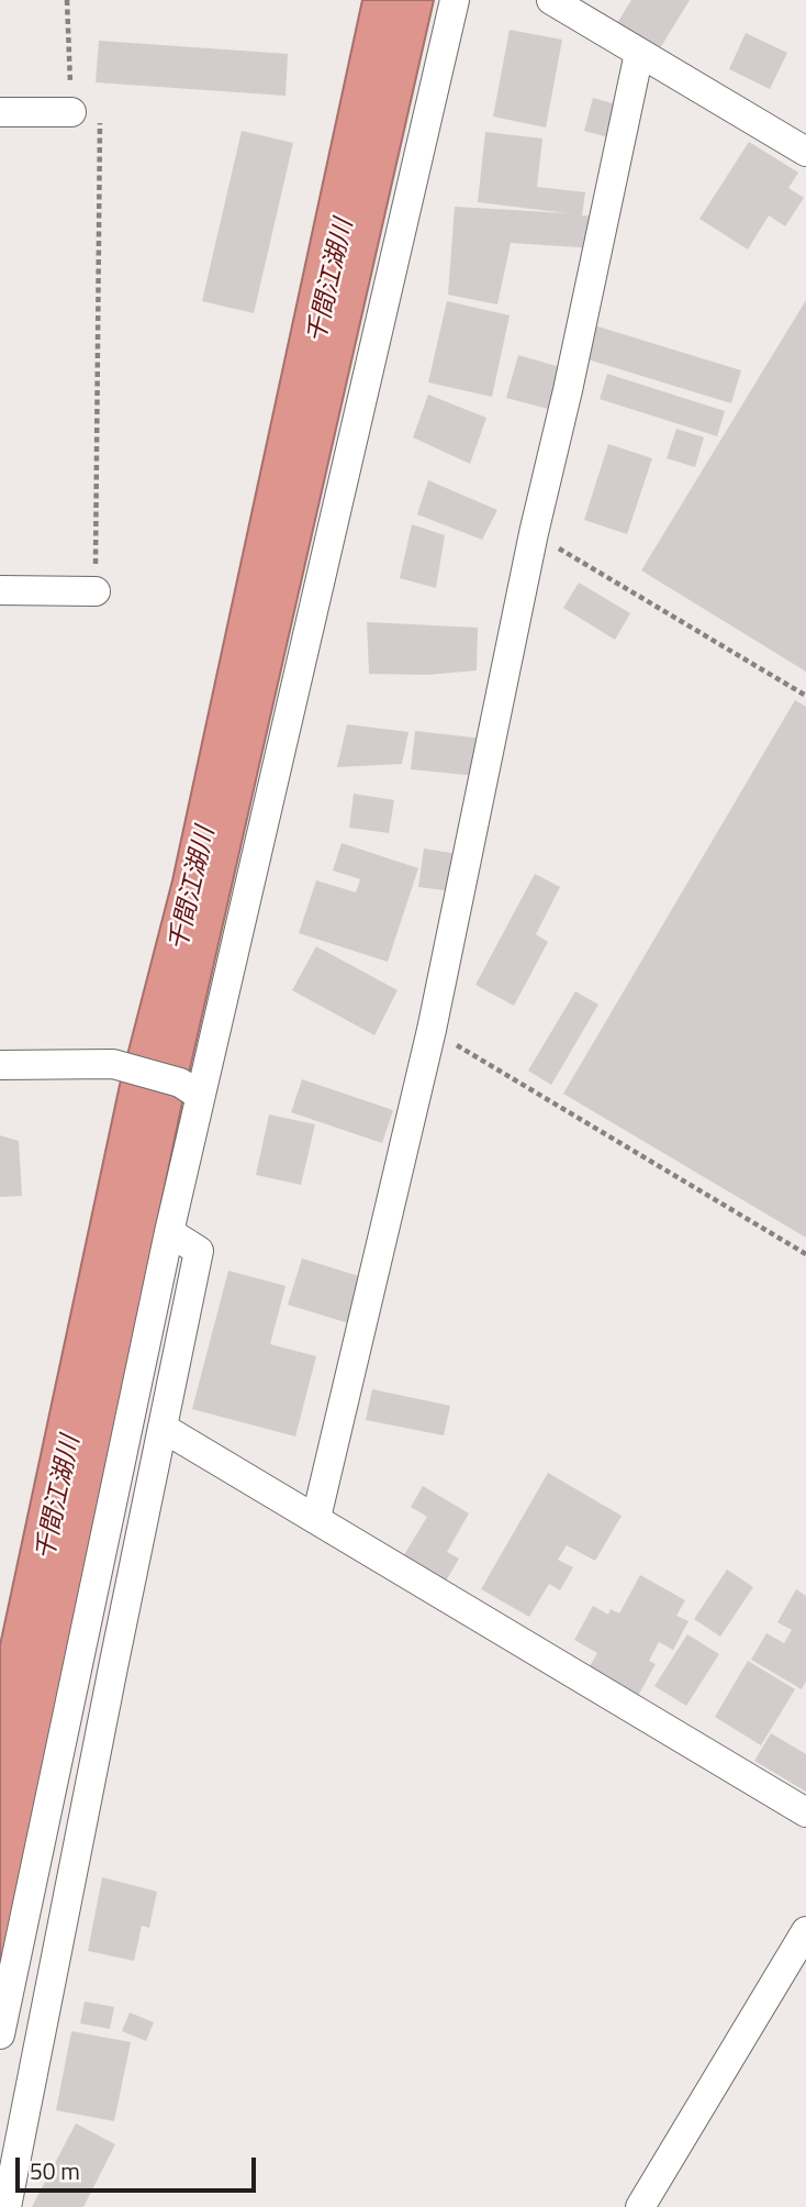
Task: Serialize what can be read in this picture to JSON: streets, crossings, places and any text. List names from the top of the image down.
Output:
{
  "water": ["千間江湖川"],
  "scale_bar": "50 m"
}
